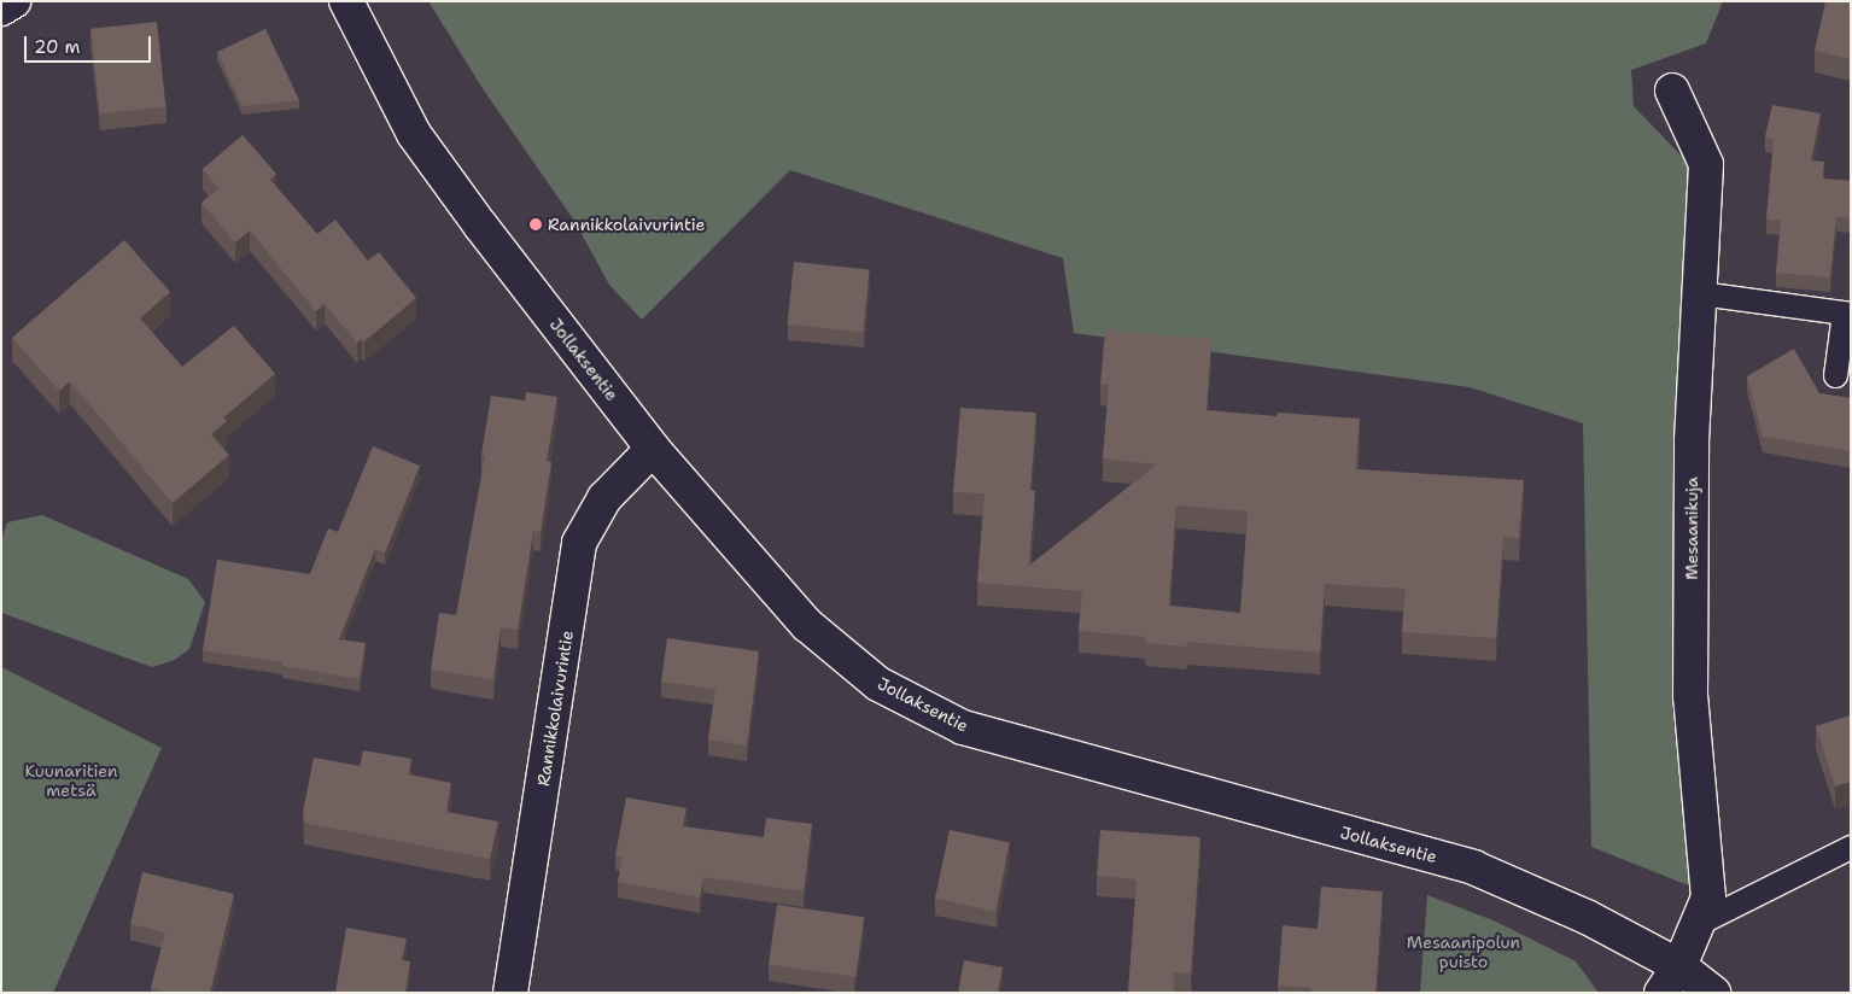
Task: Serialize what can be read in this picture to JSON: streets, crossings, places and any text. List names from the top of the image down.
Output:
{
  "streets": {
    "main road": ["Jollaksentie", "Mesaanikuja", "Rannikkolaivurintie"]
  },
  "crossings": [
    ["Jollaksentie", "Mesaanikuja"],
    ["Jollaksentie", "Rannikkolaivurintie"]
  ],
  "parks": ["Kuunaritien metsä", "Mesaanipolun puisto"],
  "places": ["Rannikkolaivurintie"],
  "scale_bar": "20 m"
}
